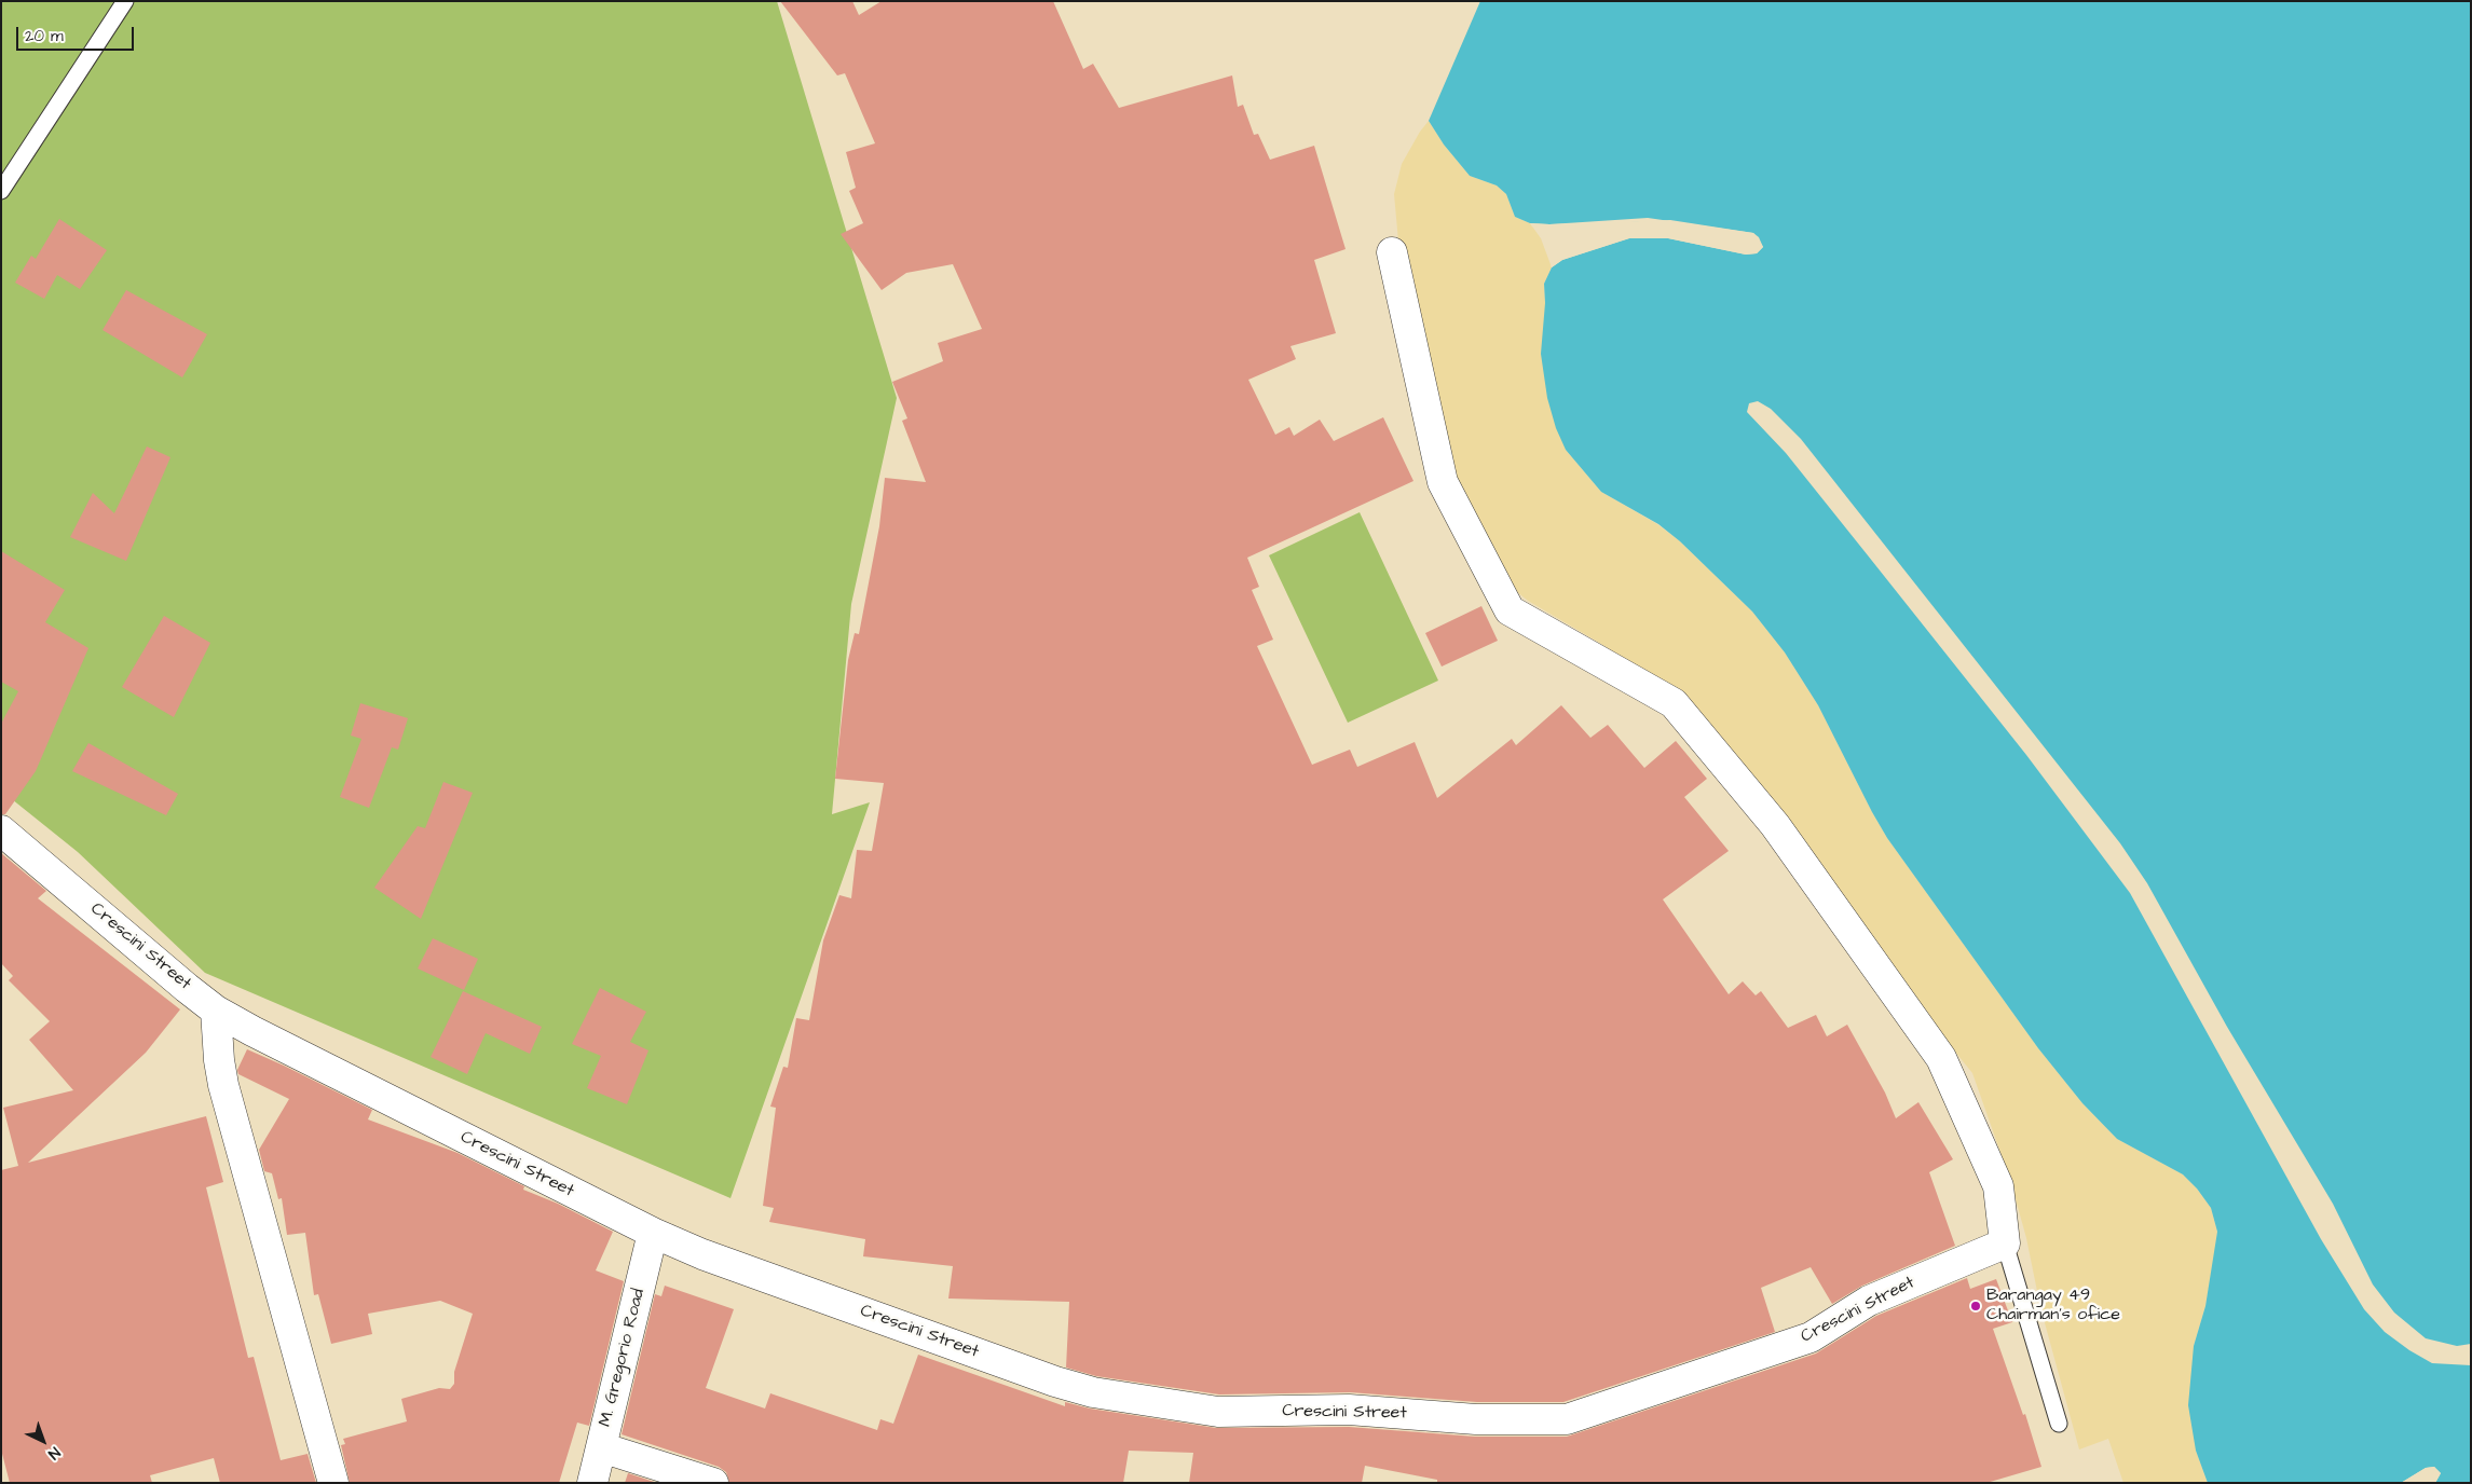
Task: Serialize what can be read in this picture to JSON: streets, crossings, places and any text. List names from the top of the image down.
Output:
{
  "streets": {
    "street": ["Crescini Street", "M. Gregorio Road"]
  },
  "crossings": [
    ["Crescini Street", "M. Gregorio Road"]
  ],
  "places": ["Barangay 49 Chairman's ofice"],
  "scale_bar": "20 m",
  "north": "bottom right"
}
